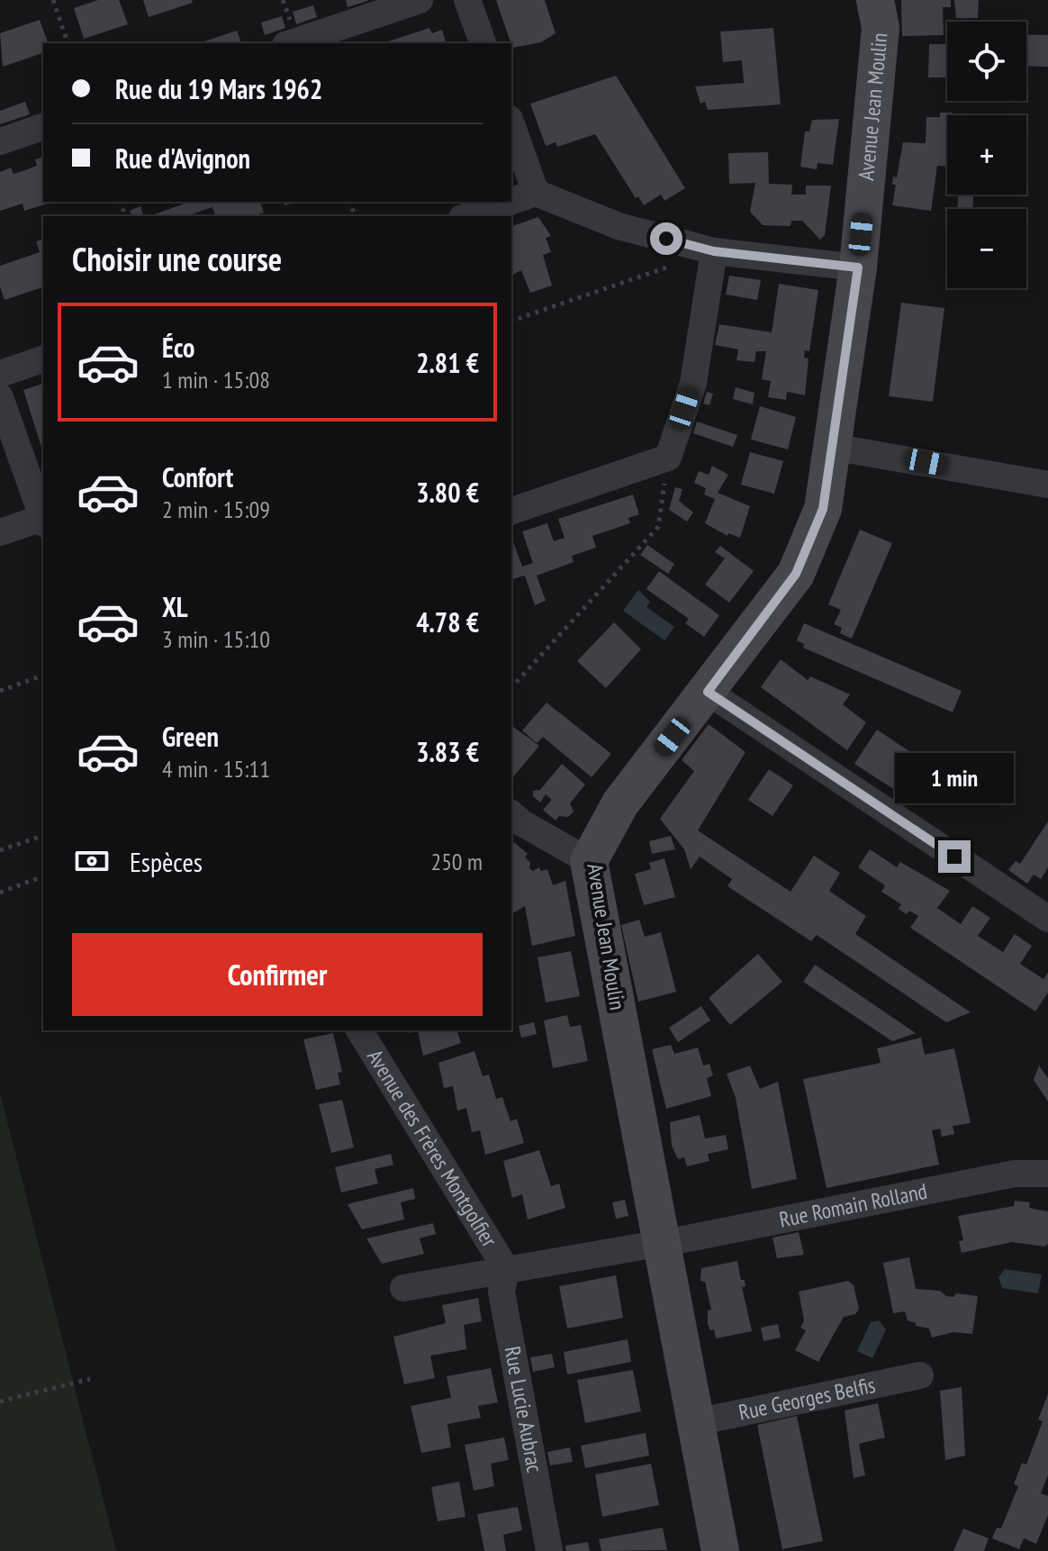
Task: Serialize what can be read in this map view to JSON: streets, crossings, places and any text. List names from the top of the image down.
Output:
{
  "streets": {
    "main road": ["Avenue Jean Moulin"],
    "street": [
      "Avenue des Frères Montgolfier",
      "Rue Romain Rolland",
      "Rue Georges Belfis",
      "Rue Lucie Aubrac"
    ]
  },
  "crossings": [
    ["Avenue Jean Moulin", "Rue Romain Rolland"],
    ["Avenue Jean Moulin", "Rue Georges Belfis"],
    ["Avenue des Frères Montgolfier", "Rue Romain Rolland"],
    ["Avenue des Frères Montgolfier", "Rue Lucie Aubrac"],
    ["Rue Romain Rolland", "Rue Lucie Aubrac"]
  ],
  "page": {
    "map_buttons": ["+", "−"],
    "banner": ["Rue du 19 Mars 1962", "Rue d'Avignon"],
    "heading": "Choisir une course",
    "list": [
      {
        "name": "Éco",
        "note": "1 min · 15:08",
        "value": "2.81 €"
      },
      {
        "name": "Confort",
        "note": "2 min · 15:09",
        "value": "3.80 €"
      },
      {
        "name": "XL",
        "note": "3 min · 15:10",
        "value": "4.78 €"
      },
      {
        "name": "Green",
        "note": "4 min · 15:11",
        "value": "3.83 €"
      }
    ],
    "bubble": "1 min",
    "pay": ["Espèces", "250 m"],
    "buttons": "Confirmer"
  }
}
